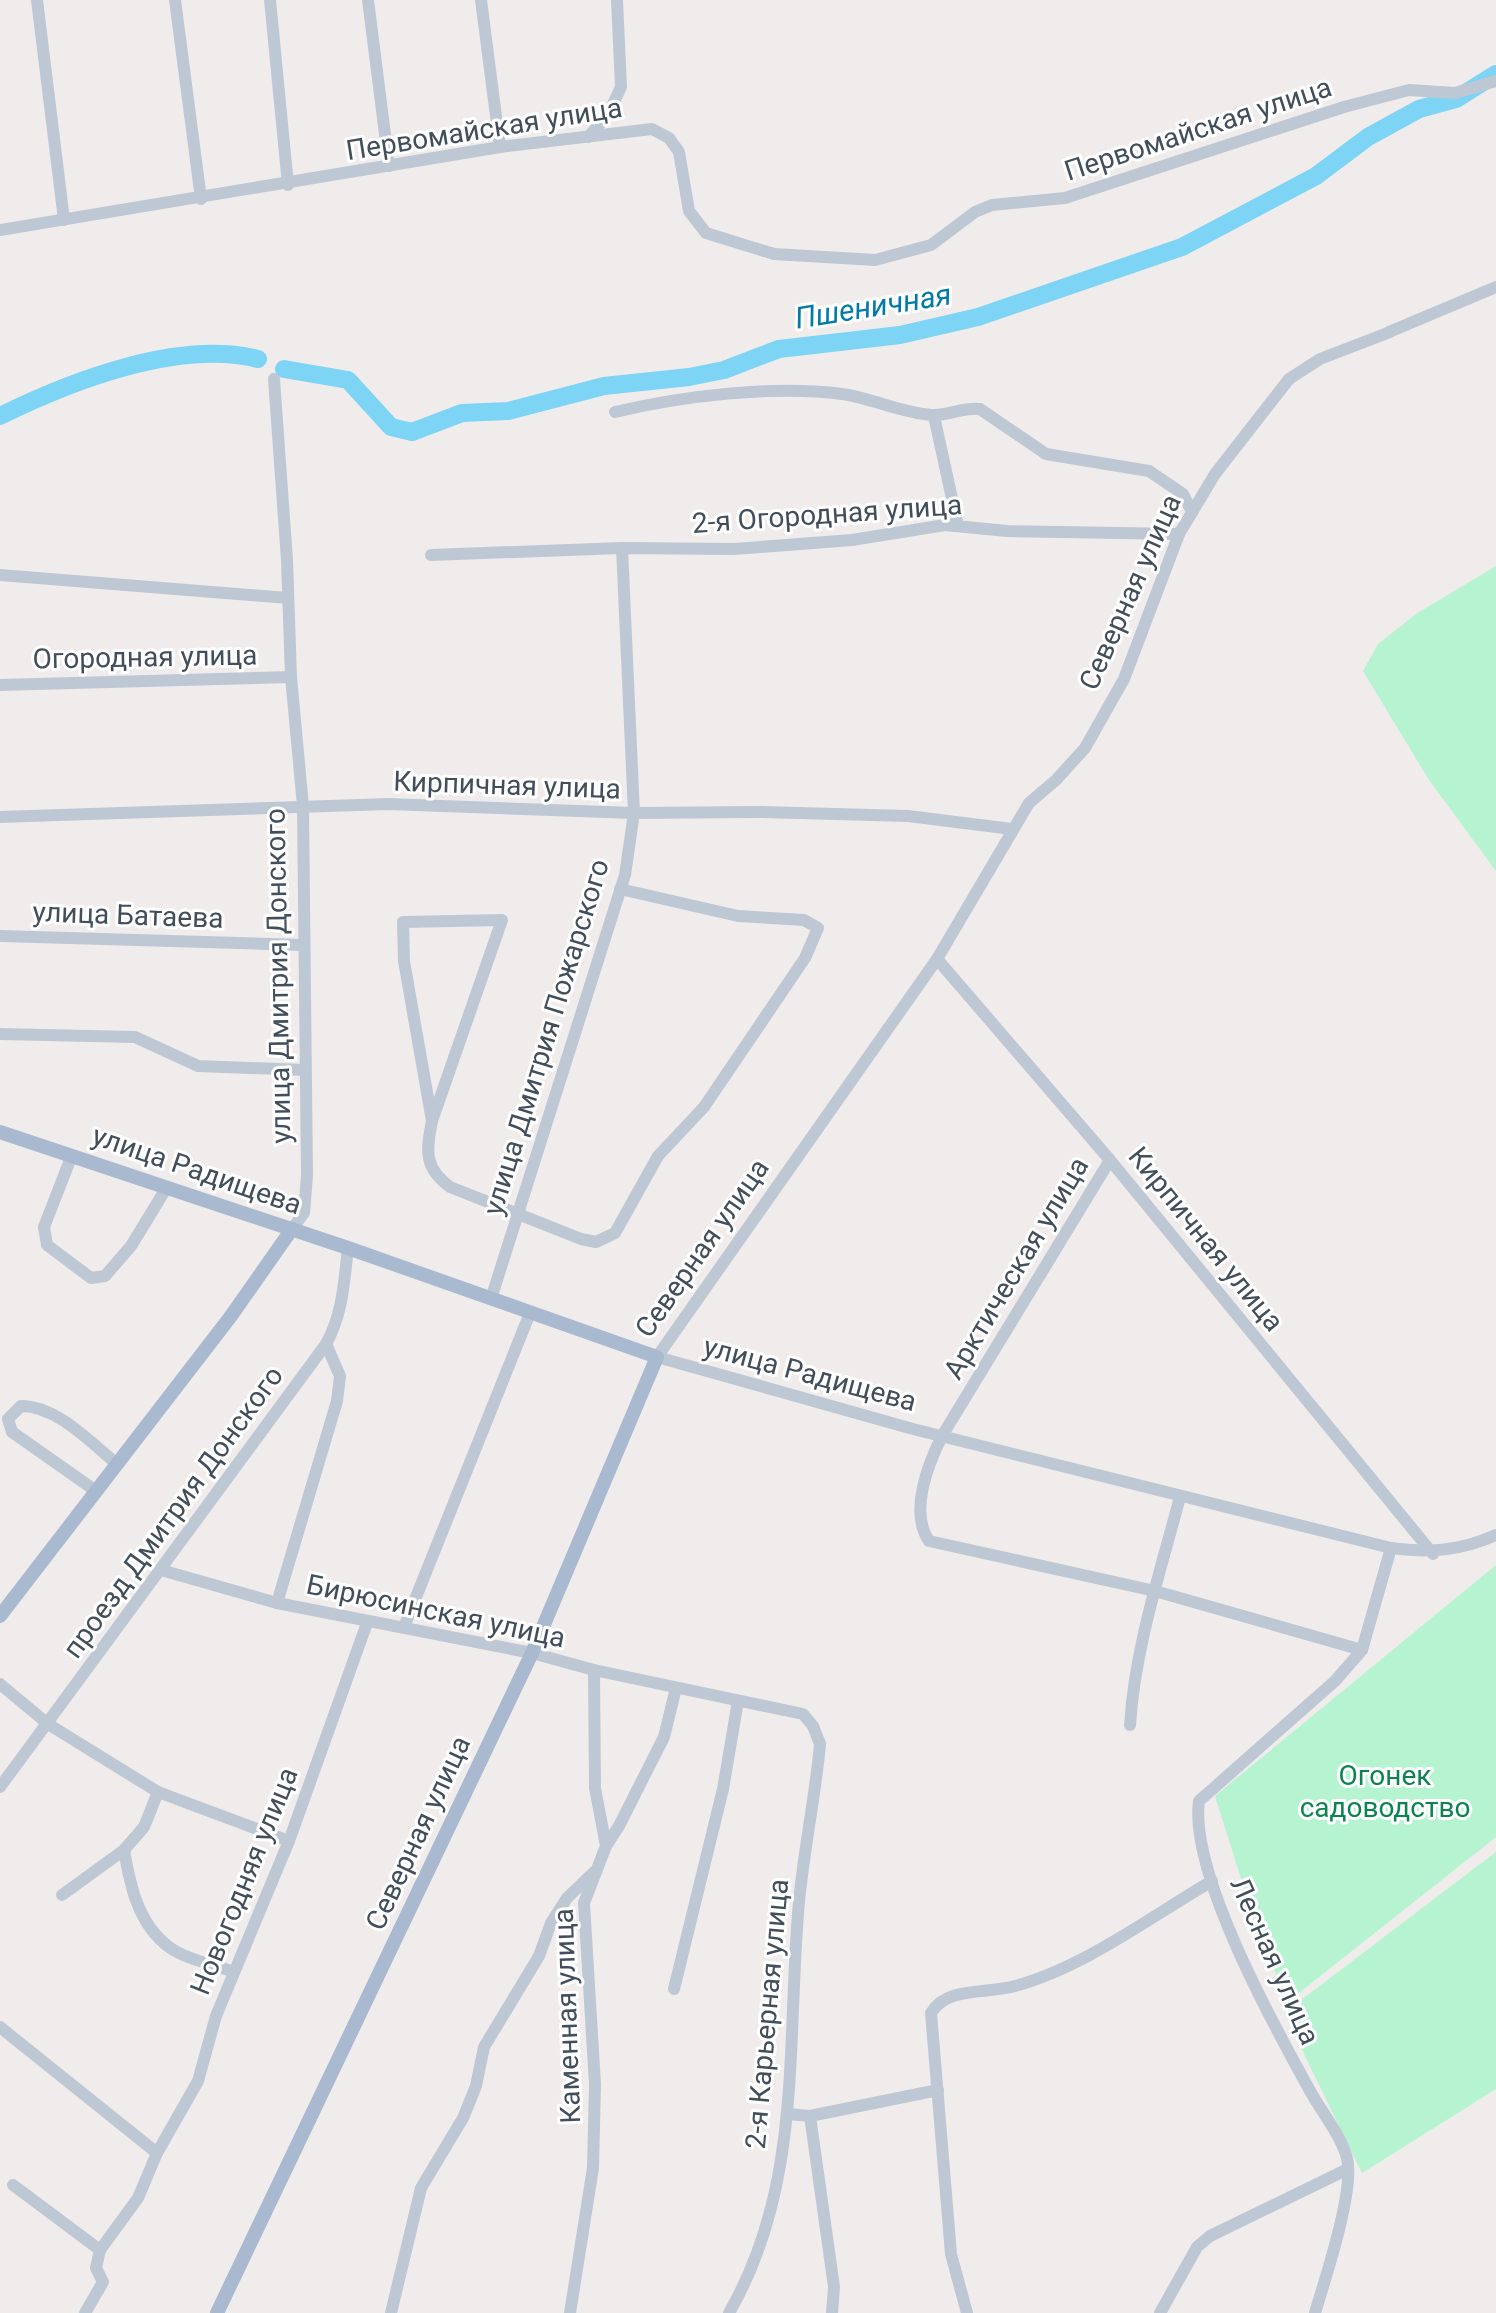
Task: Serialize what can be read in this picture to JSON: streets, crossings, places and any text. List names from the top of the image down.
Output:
{
  "streets": {
    "main road": ["Северная улица", "улица Дмитрия Донского", "улица Радищева"],
    "street": [
      "Первомайская улица",
      "2-я Огородная улица",
      "Огородная улица",
      "Кирпичная улица",
      "улица Батаева",
      "улица Дмитрия Пожарского",
      "Арктическая улица",
      "проезд Дмитрия Донского",
      "Бирюсинская улица",
      "Новогодняя улица",
      "Лесная улица",
      "2-я Карьерная улица",
      "Каменная улица"
    ]
  },
  "crossings": [
    ["2-я Огородная улица", "Северная улица"],
    ["2-я Огородная улица", "улица Дмитрия Пожарского"],
    ["Северная улица", "Кирпичная улица"],
    ["Северная улица", "улица Радищева"],
    ["Северная улица", "Бирюсинская улица"],
    ["Огородная улица", "улица Дмитрия Донского"],
    ["Кирпичная улица", "улица Дмитрия Донского"],
    ["Кирпичная улица", "улица Дмитрия Пожарского"],
    ["Кирпичная улица", "улица Радищева"],
    ["Кирпичная улица", "Арктическая улица"],
    ["улица Батаева", "улица Дмитрия Донского"],
    ["улица Дмитрия Донского", "улица Радищева"],
    ["улица Дмитрия Пожарского", "улица Радищева"],
    ["улица Радищева", "Арктическая улица"],
    ["улица Радищева", "проезд Дмитрия Донского"],
    ["улица Радищева", "Лесная улица"],
    ["проезд Дмитрия Донского", "Бирюсинская улица"],
    ["Бирюсинская улица", "Новогодняя улица"],
    ["Бирюсинская улица", "2-я Карьерная улица"],
    ["Бирюсинская улица", "Каменная улица"]
  ],
  "water": ["Пшеничная"],
  "parks": ["Огонек садоводство"]
}
